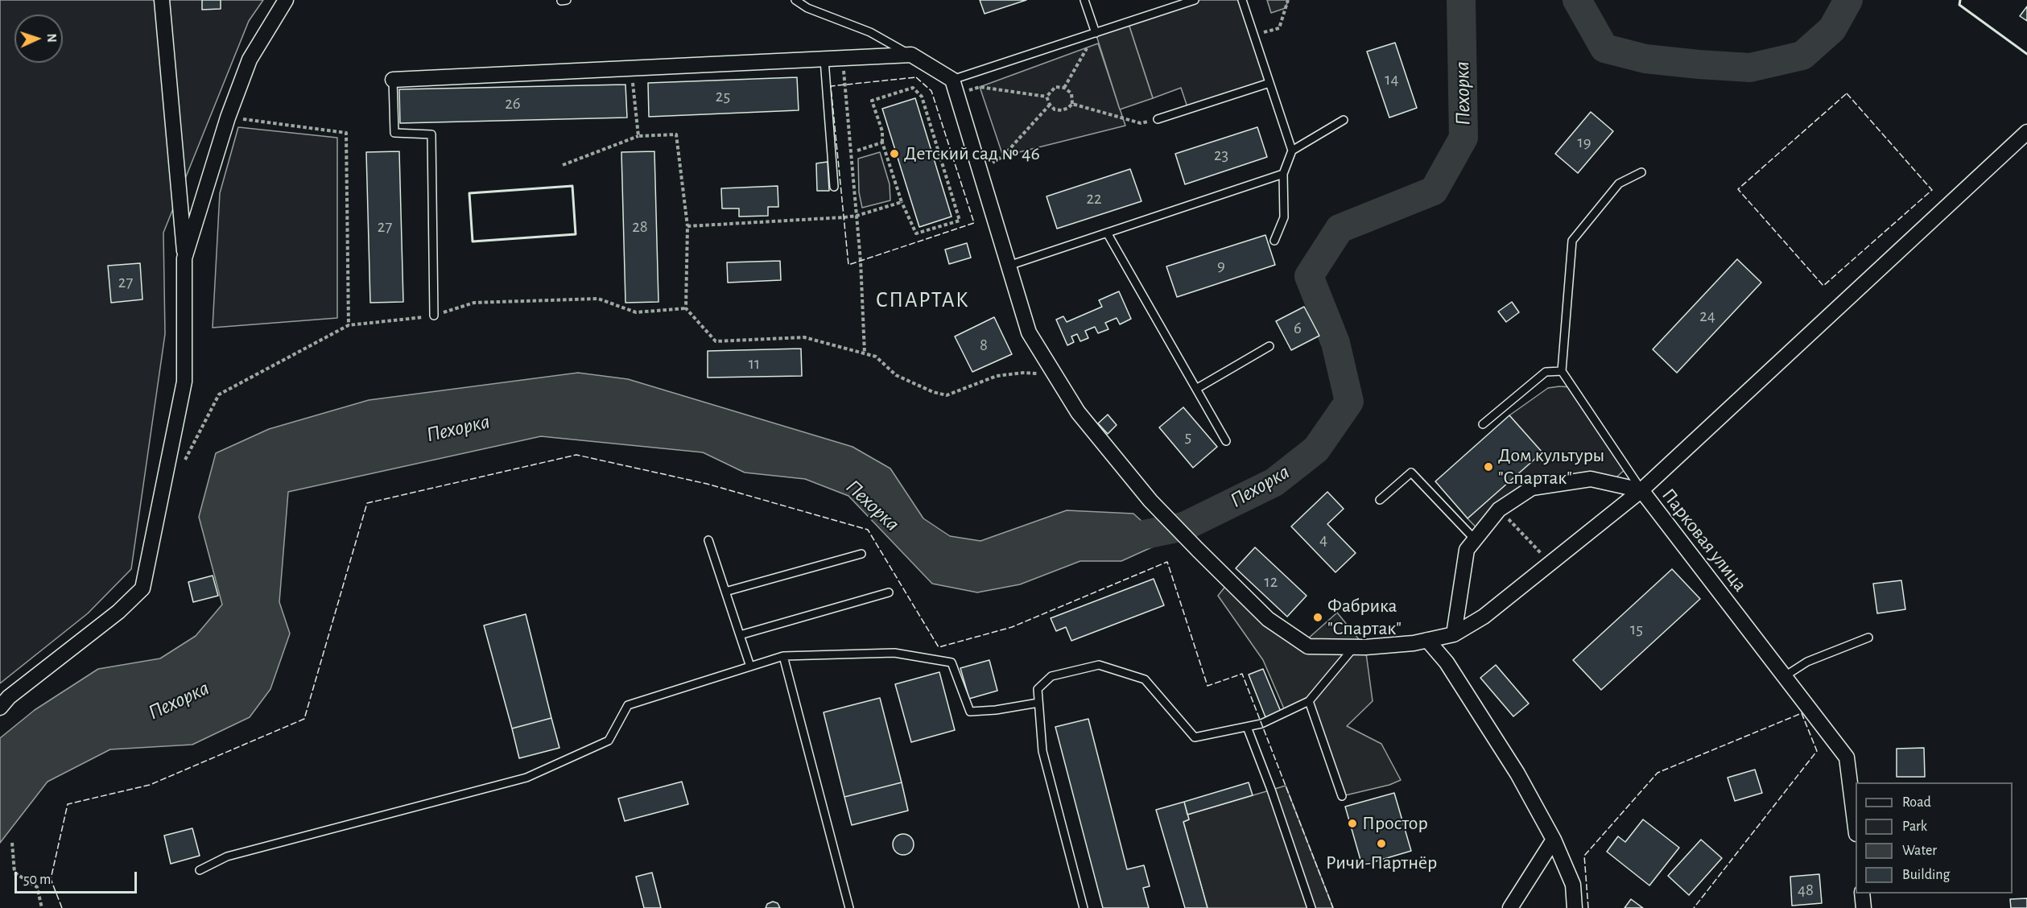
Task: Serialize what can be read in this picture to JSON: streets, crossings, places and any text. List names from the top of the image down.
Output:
{
  "streets": {
    "street": ["Парковая улица"]
  },
  "districts": ["СПАРТАК"],
  "water": ["Пехорка"],
  "places": [
    "Детский сад № 46",
    "Дом культуры \"Спартак\"",
    "Фабрика \"Спартак\"",
    "Простор",
    "Ричи-Партнёр"
  ],
  "house_numbers": [
    "14",
    "25",
    "26",
    "19",
    "23",
    "22",
    "27",
    "28",
    "9",
    "27",
    "24",
    "6",
    "8",
    "11",
    "5",
    "4",
    "12",
    "15",
    "48"
  ],
  "legend": [
    "Road",
    "Park",
    "Water",
    "Building"
  ],
  "scale_bar": "50 m",
  "north": "right"
}
